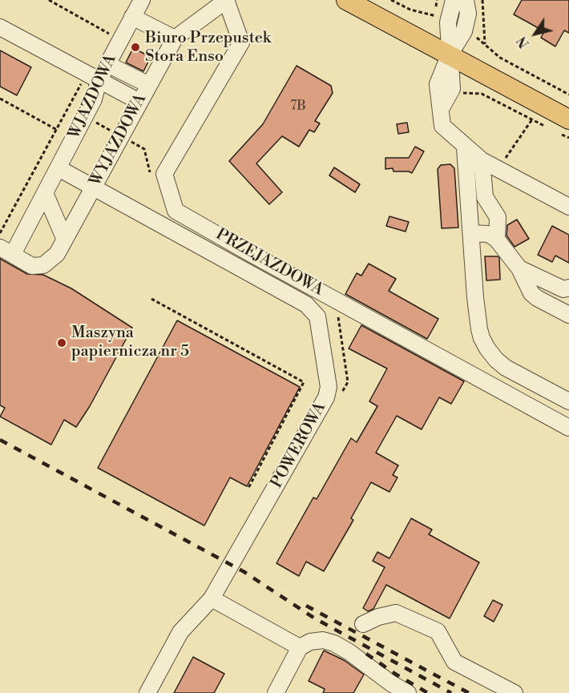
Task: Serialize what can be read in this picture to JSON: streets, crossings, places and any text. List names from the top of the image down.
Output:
{
  "streets": {
    "street": [
      "WJAZDOWA",
      "WYJAZDOWA",
      "PRZEJAZDOWA",
      "POWEROWA"
    ]
  },
  "crossings": [
    ["WJAZDOWA", "WYJAZDOWA"],
    ["WJAZDOWA", "POWEROWA"],
    ["WYJAZDOWA", "PRZEJAZDOWA"],
    ["WYJAZDOWA", "POWEROWA"]
  ],
  "places": ["Biuro Przepustek Stora Enso", "Maszyna papiernicza nr 5"],
  "house_numbers": ["7B"],
  "north": "bottom left"
}
